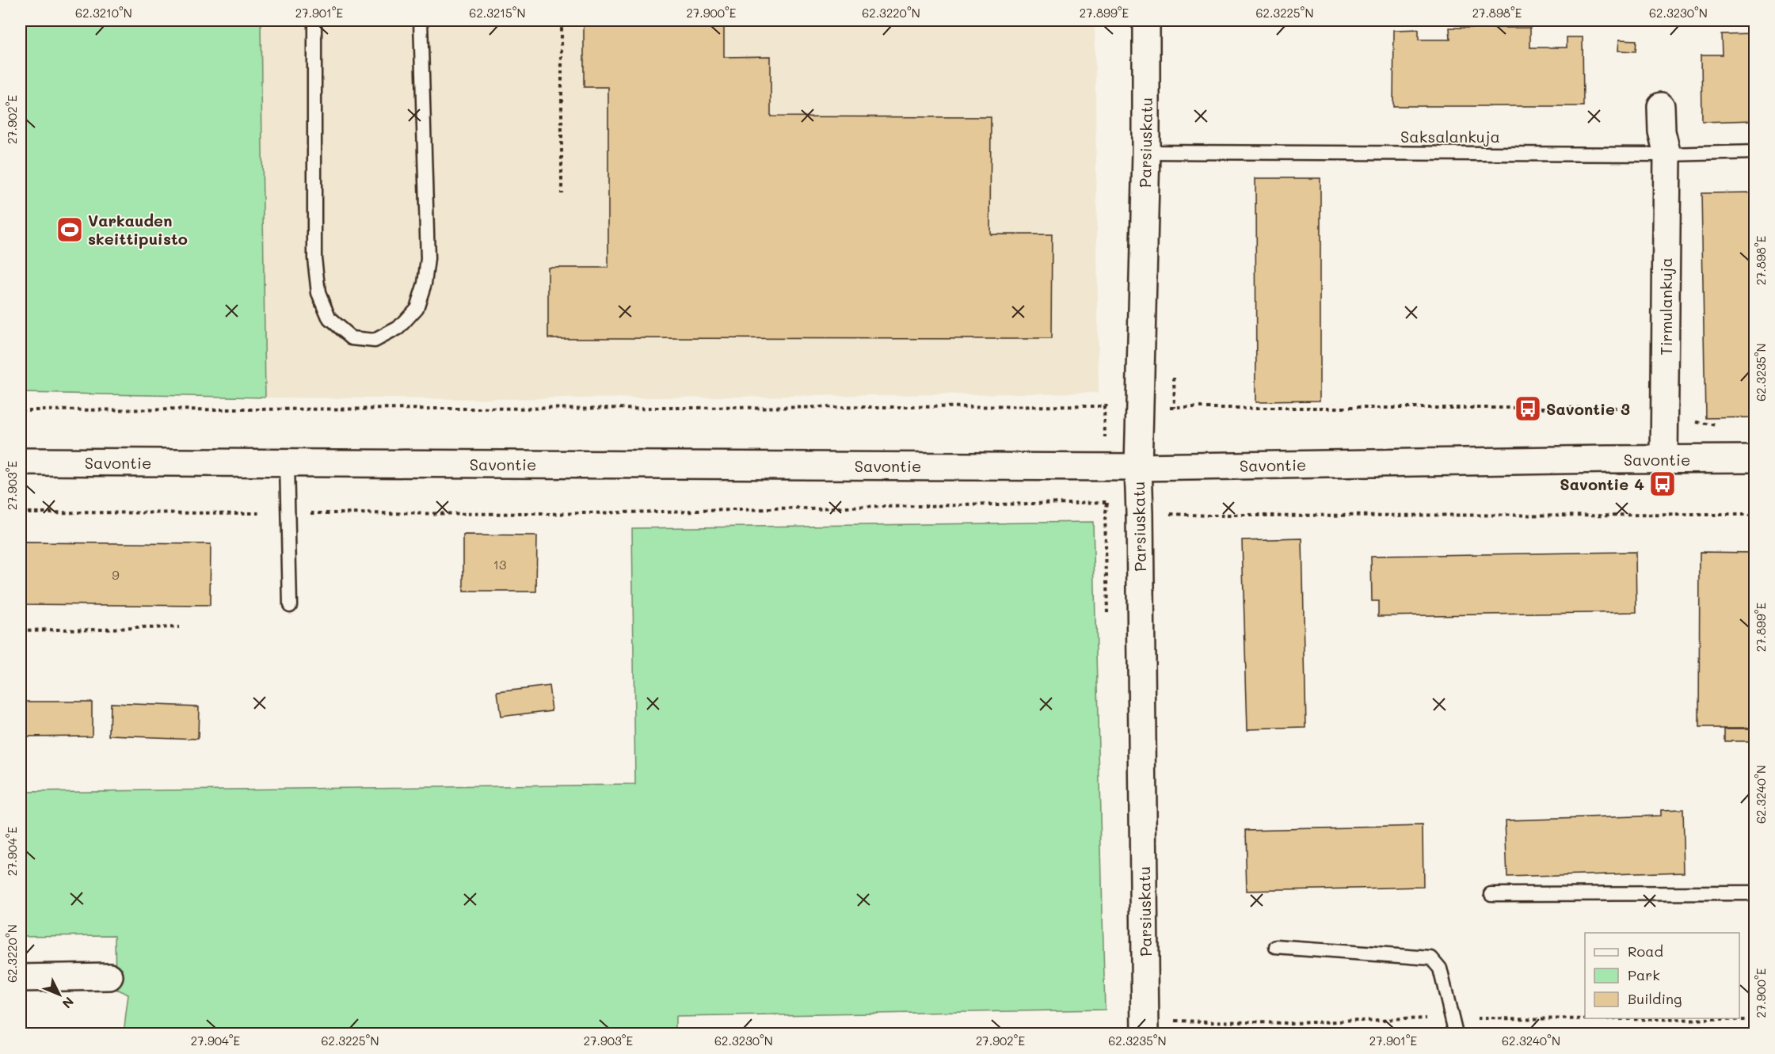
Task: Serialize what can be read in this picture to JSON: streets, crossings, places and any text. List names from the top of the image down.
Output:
{
  "streets": {
    "street": ["Parsiuskatu", "Tirmulankuja", "Savontie"],
    "lane": ["Saksalankuja"]
  },
  "crossings": [
    ["Saksalankuja", "Parsiuskatu"],
    ["Saksalankuja", "Tirmulankuja"],
    ["Parsiuskatu", "Savontie"],
    ["Tirmulankuja", "Savontie"]
  ],
  "places": {
    "sports": ["Varkauden skeittipuisto"],
    "bus stop": ["Savontie 3", "Savontie 4"]
  },
  "house_numbers": ["13", "9"],
  "legend": ["Road", "Park", "Building"],
  "north": "bottom right",
  "coordinates": [
    "62.3210°N",
    "27.901°E",
    "62.3215°N",
    "27.900°E",
    "62.3220°N",
    "27.899°E",
    "62.3225°N",
    "27.898°E",
    "62.3230°N",
    "27.902°E",
    "62.3235°N",
    "27.903°E",
    "62.3240°N",
    "27.904°E"
  ]
}
